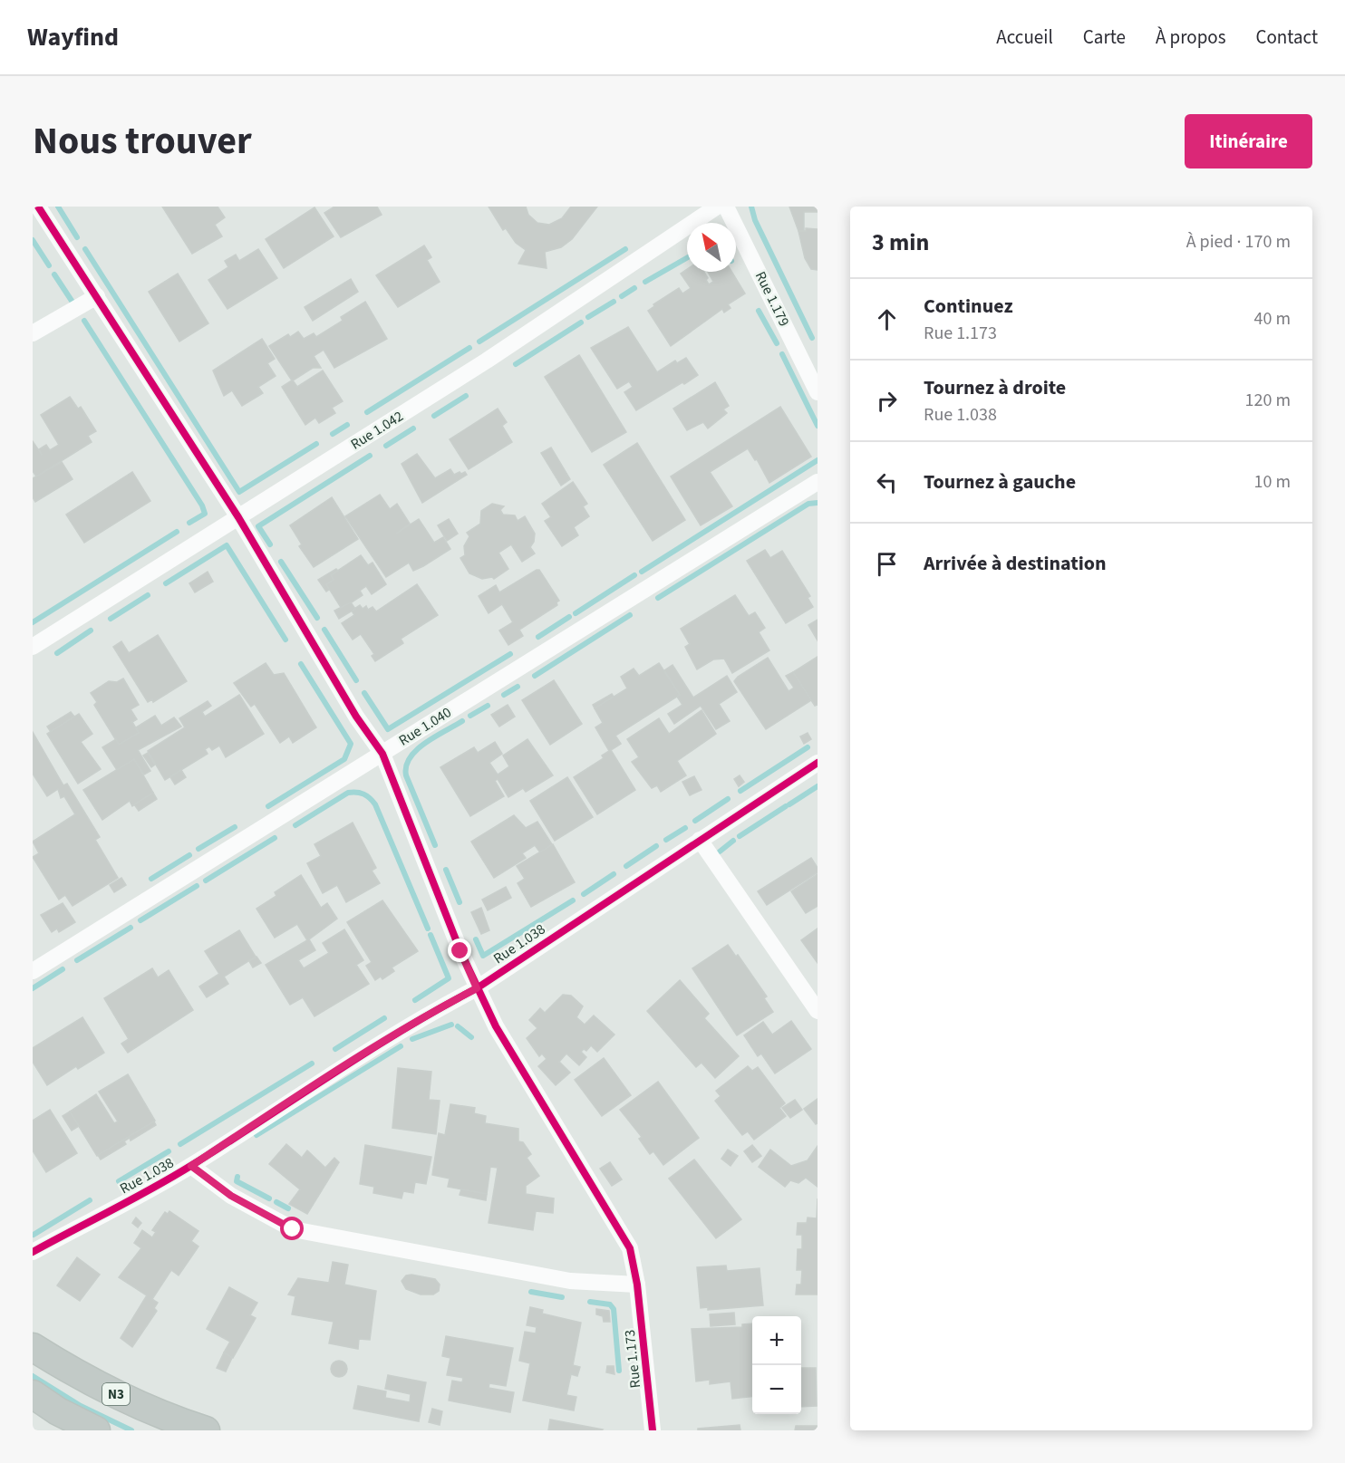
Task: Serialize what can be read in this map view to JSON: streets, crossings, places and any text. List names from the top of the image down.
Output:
{
  "streets": {
    "highway": ["N3"],
    "street": [
      "Rue 1.179",
      "Rue 1.042",
      "Rue 1.040",
      "Rue 1.038",
      "Rue 1.173"
    ]
  },
  "crossings": [
    ["Rue 1.042", "Rue 1.173"],
    ["Rue 1.040", "Rue 1.173"],
    ["Rue 1.038", "Rue 1.173"]
  ],
  "north": "top left",
  "page": {
    "header": "Wayfind",
    "nav": [
      "Accueil",
      "Carte",
      "À propos",
      "Contact"
    ],
    "title": "Nous trouver",
    "buttons": "Itinéraire",
    "heading": ["3 min", "À pied · 170 m"],
    "list": [
      ["Continuez", "Rue 1.173", "40 m"],
      ["Tournez à droite", "Rue 1.038", "120 m"],
      ["Tournez à gauche", "10 m"],
      "Arrivée à destination"
    ],
    "map_buttons": ["+", "−"]
  }
}
